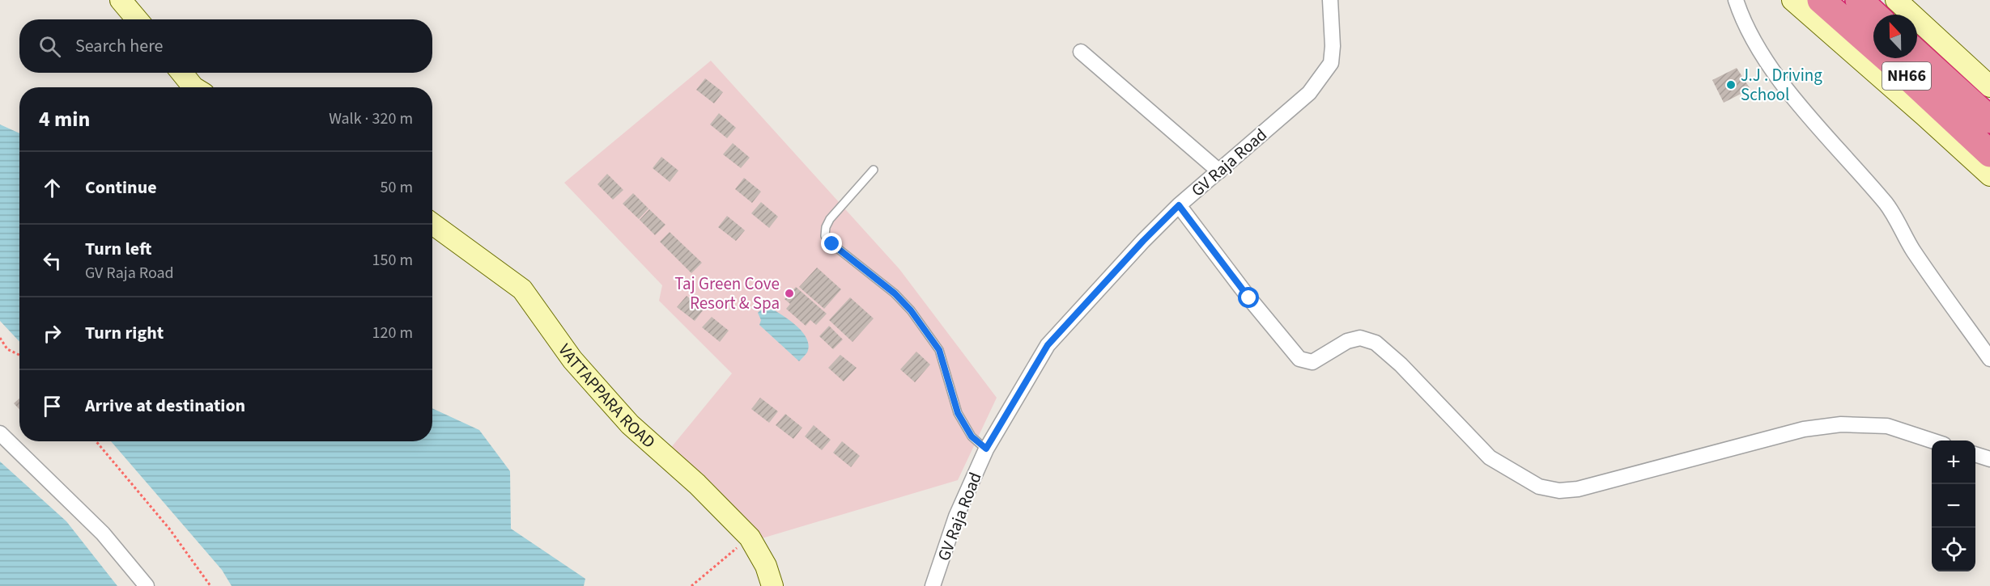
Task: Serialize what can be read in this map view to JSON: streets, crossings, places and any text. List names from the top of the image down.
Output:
{
  "streets": {
    "highway": ["NH66"],
    "street": ["GV Raja Road", "VATTAPPARA ROAD"]
  },
  "places": ["J.J . Driving School", "Taj Green Cove Resort & Spa"],
  "north": "top",
  "page": {
    "search": "Search here",
    "heading": ["4 min", "Walk · 320 m"],
    "list": [
      ["Continue", "50 m"],
      ["Turn left", "GV Raja Road", "150 m"],
      ["Turn right", "120 m"],
      "Arrive at destination"
    ],
    "map_buttons": ["+", "−"]
  }
}
